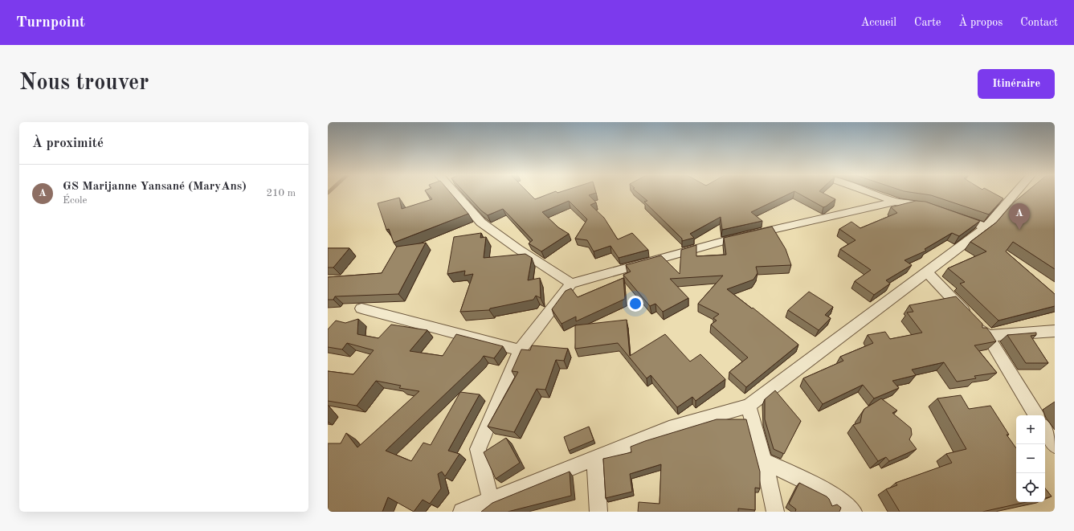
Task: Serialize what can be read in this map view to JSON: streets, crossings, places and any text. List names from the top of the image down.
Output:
{
  "page": {
    "header": "Turnpoint",
    "nav": [
      "Accueil",
      "Carte",
      "À propos",
      "Contact"
    ],
    "buttons": "Itinéraire",
    "title": "Nous trouver",
    "heading": "À proximité",
    "list": [
      {
        "mark": "A",
        "name": "GS Marijanne Yansané (MaryAns)",
        "note": "École",
        "value": "210 m"
      }
    ],
    "pins": "A",
    "map_buttons": ["+", "−"]
  }
}
